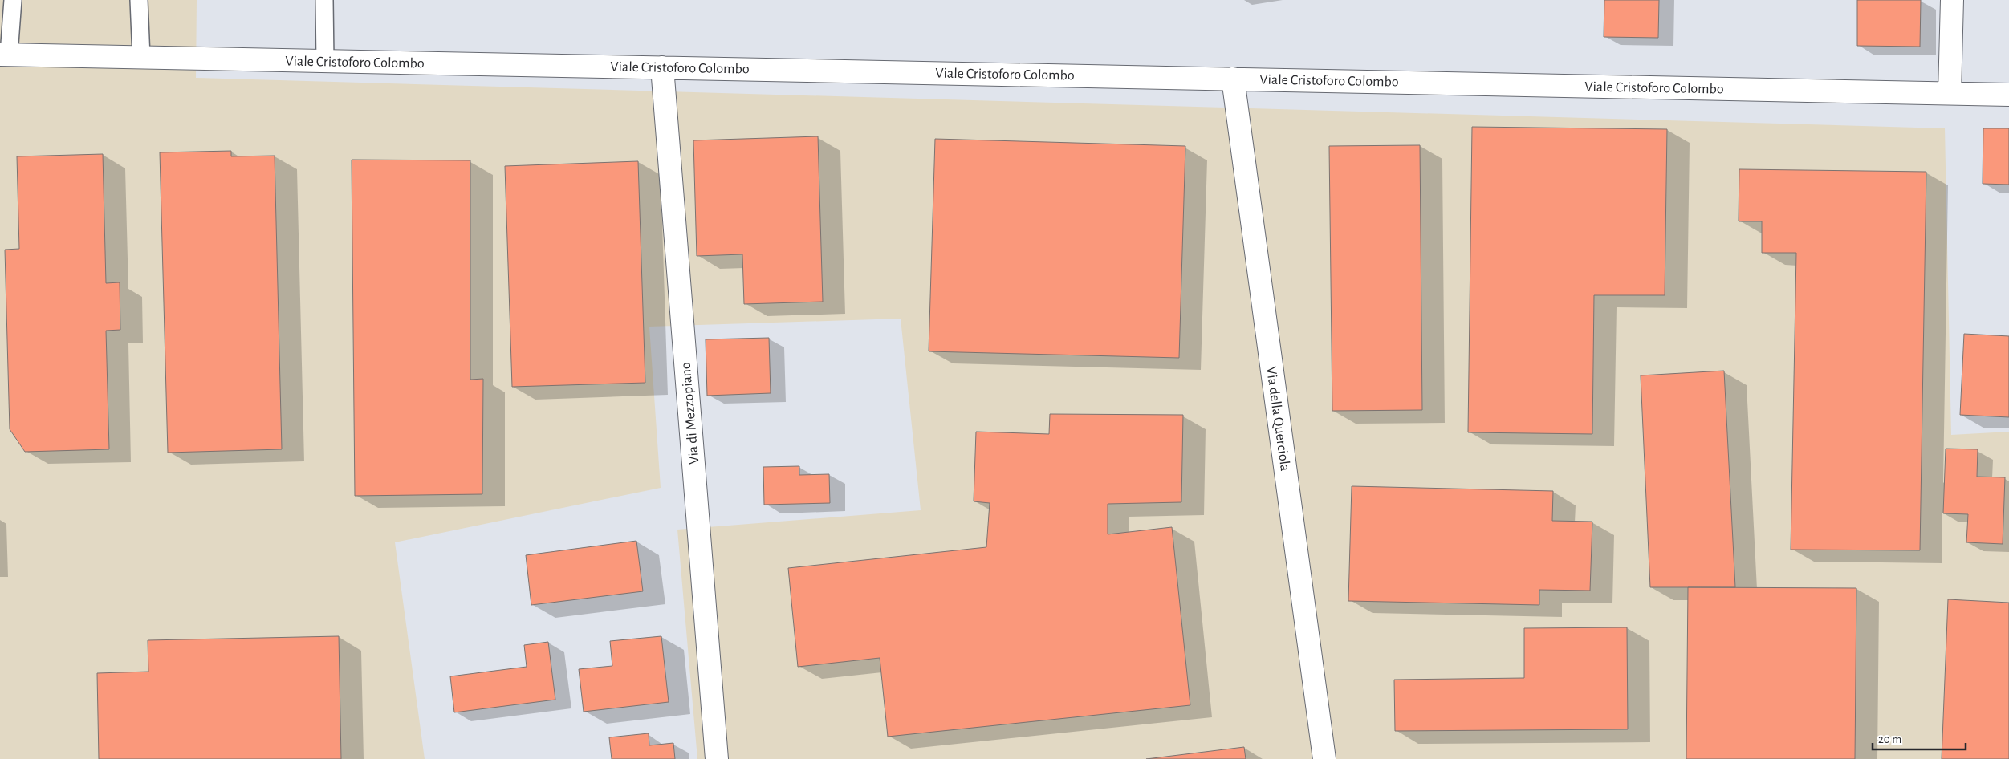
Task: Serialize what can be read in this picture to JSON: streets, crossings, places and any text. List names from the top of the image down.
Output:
{
  "streets": {
    "street": ["Viale Cristoforo Colombo", "Via di Mezzopiano", "Via della Querciola"]
  },
  "crossings": [
    ["Viale Cristoforo Colombo", "Via di Mezzopiano"],
    ["Viale Cristoforo Colombo", "Via della Querciola"]
  ],
  "scale_bar": "20 m"
}
